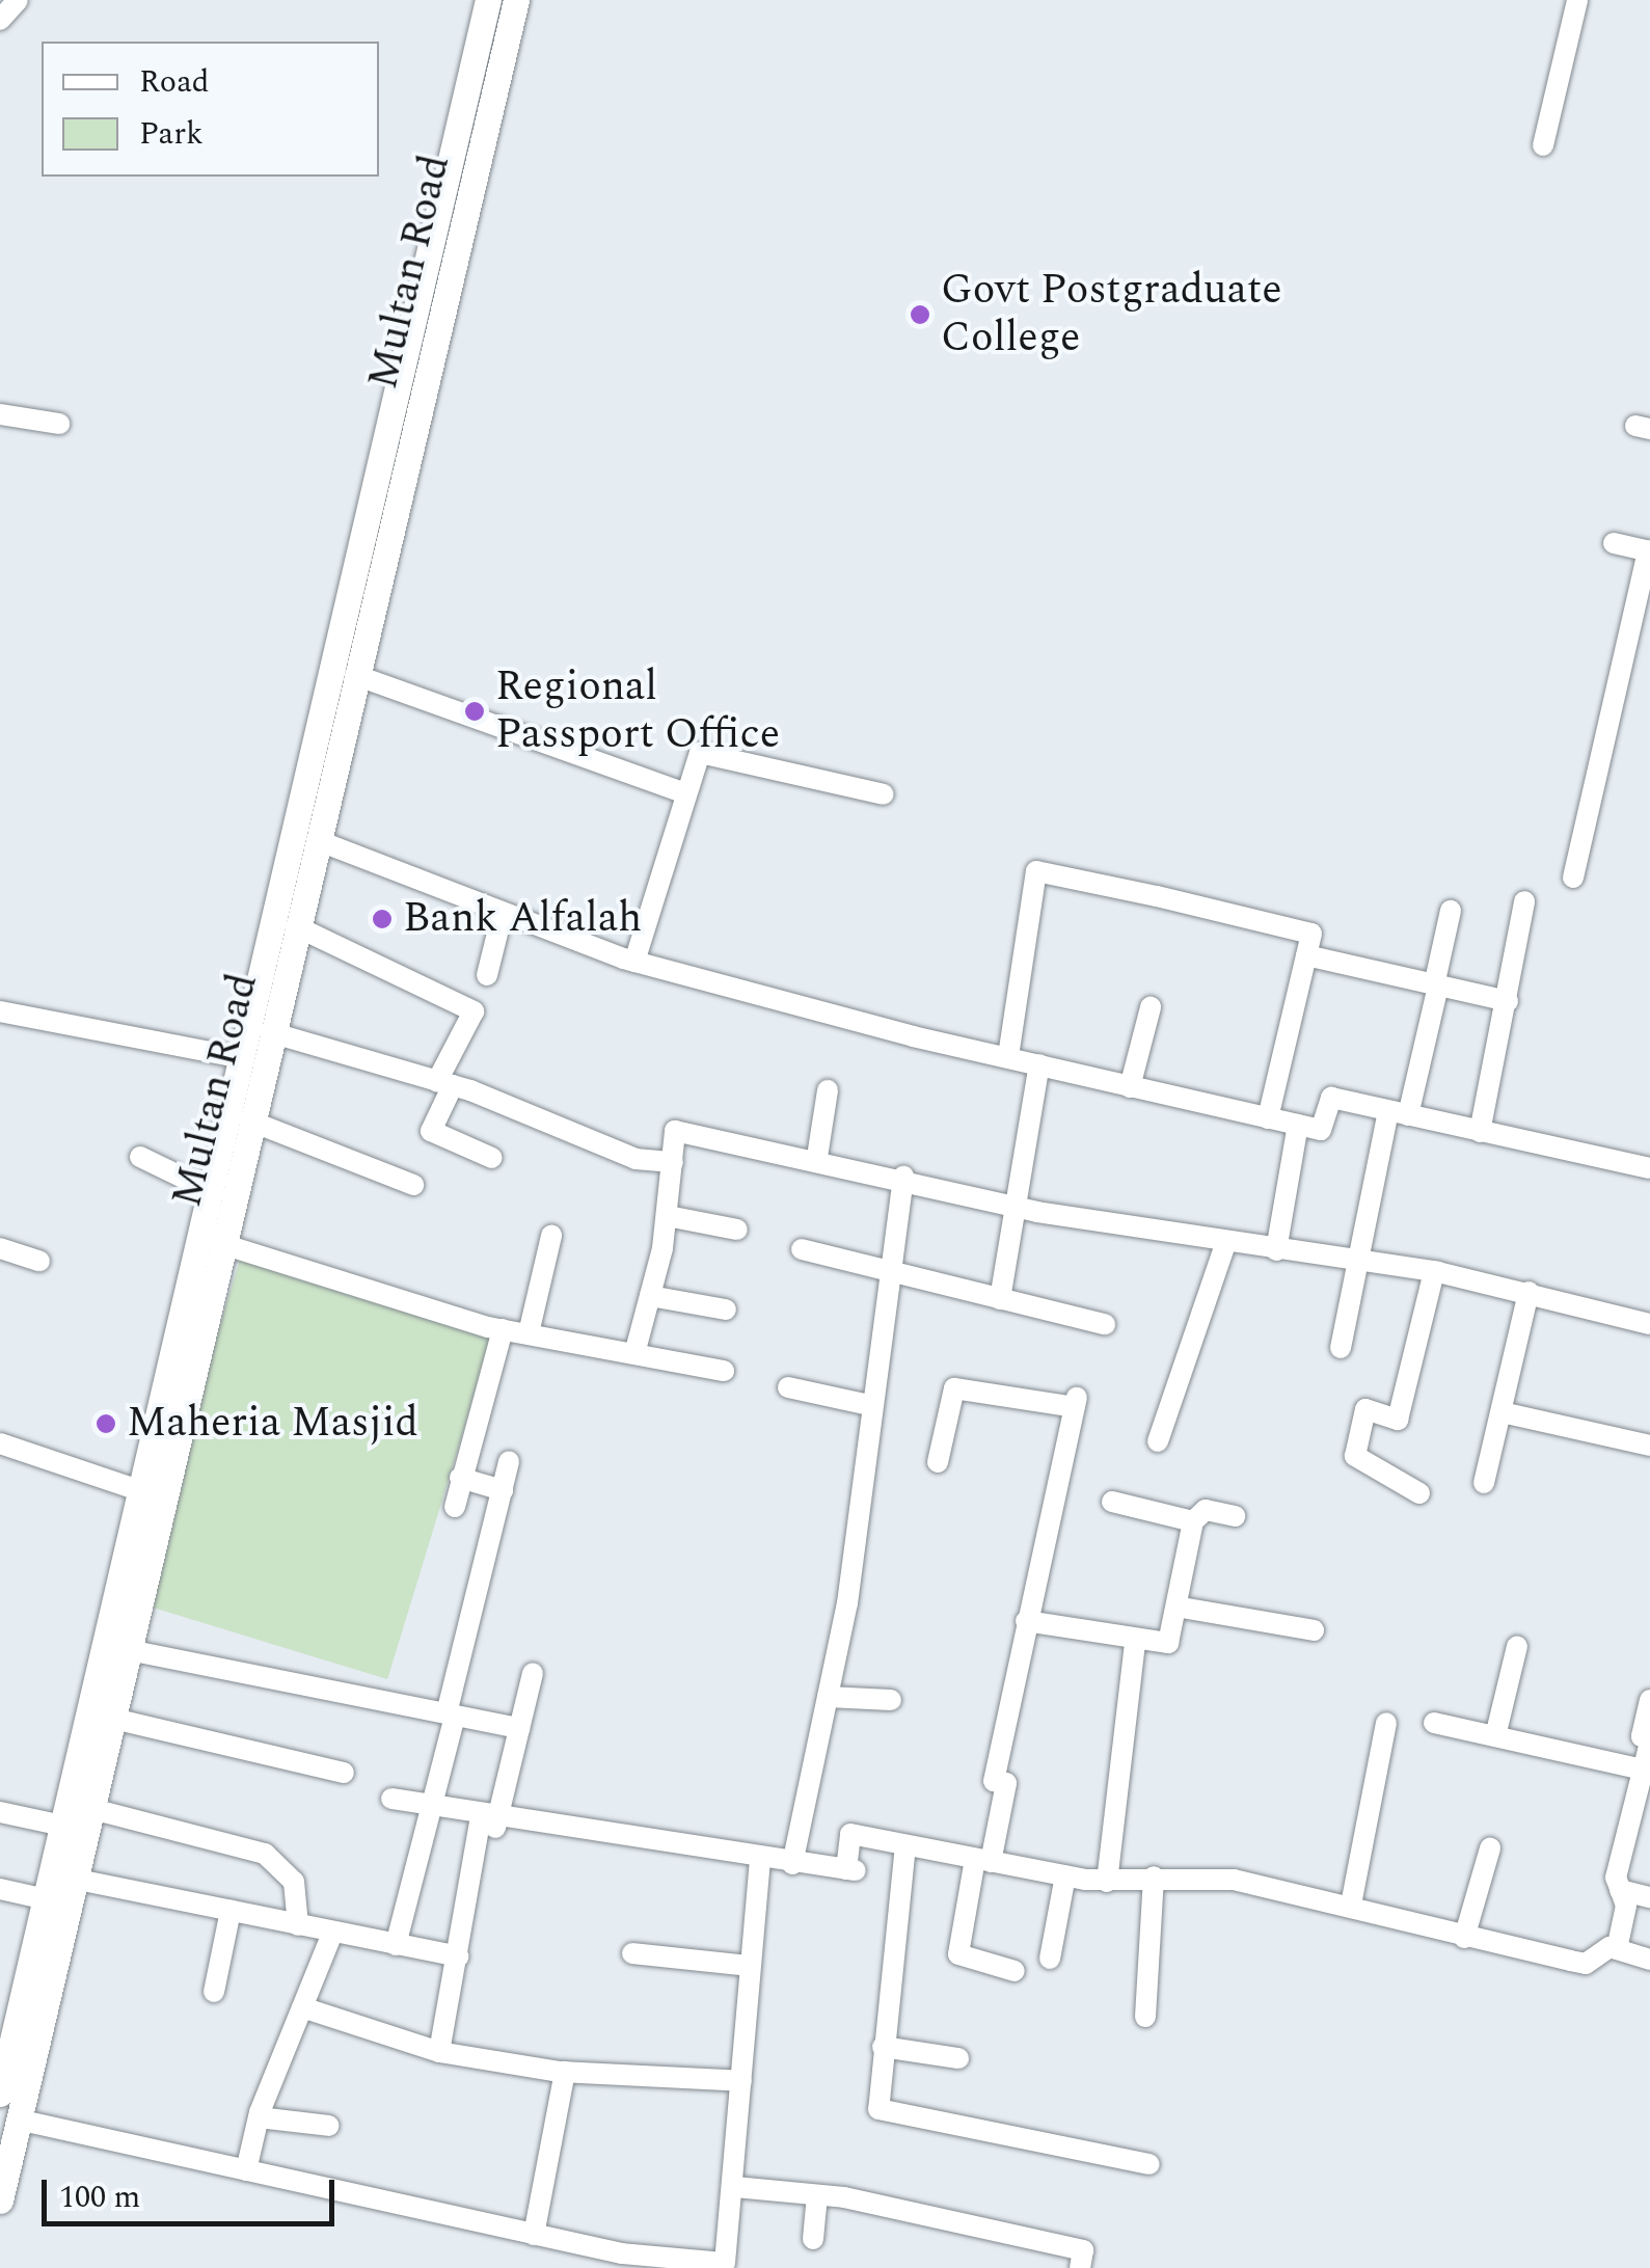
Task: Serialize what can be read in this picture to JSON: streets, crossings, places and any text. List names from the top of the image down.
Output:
{
  "streets": {
    "main road": ["Multan Road"]
  },
  "places": [
    "Govt Postgraduate College",
    "Regional Passport Office",
    "Bank Alfalah",
    "Maheria Masjid"
  ],
  "legend": ["Road", "Park"],
  "scale_bar": "100 m"
}
